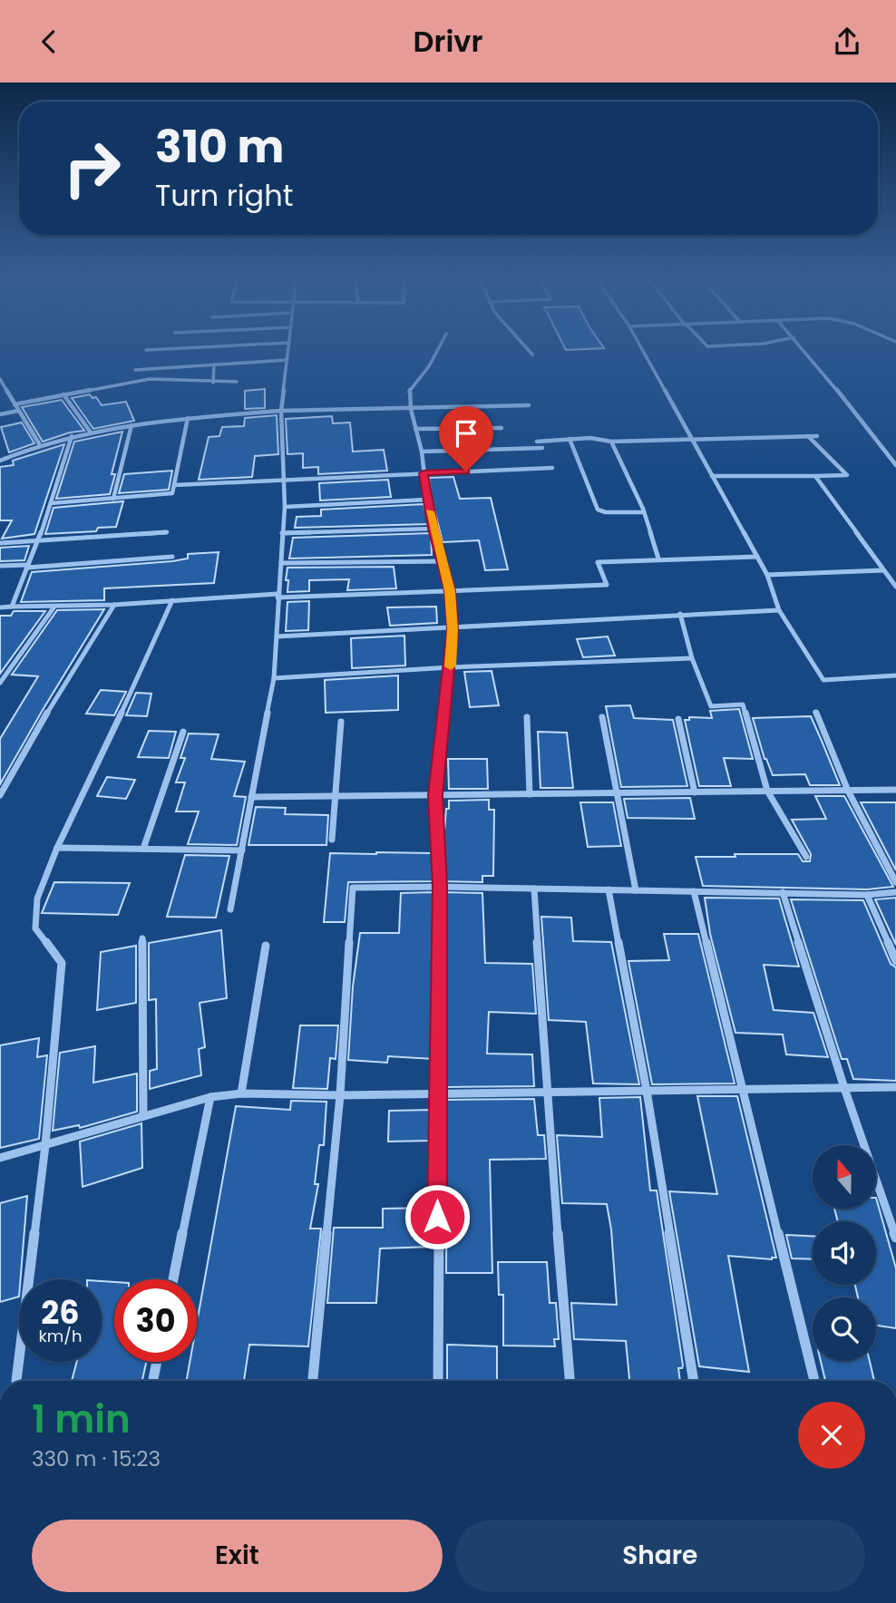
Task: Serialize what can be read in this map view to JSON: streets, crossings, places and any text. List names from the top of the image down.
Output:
{
  "north": "top",
  "page": {
    "header": "Drivr",
    "turn": ["310 m", "Turn right"],
    "speed": "26 km/h",
    "limit": "30",
    "heading": ["1 min", "330 m · 15:23"],
    "buttons": ["Exit", "Share"]
  }
}
